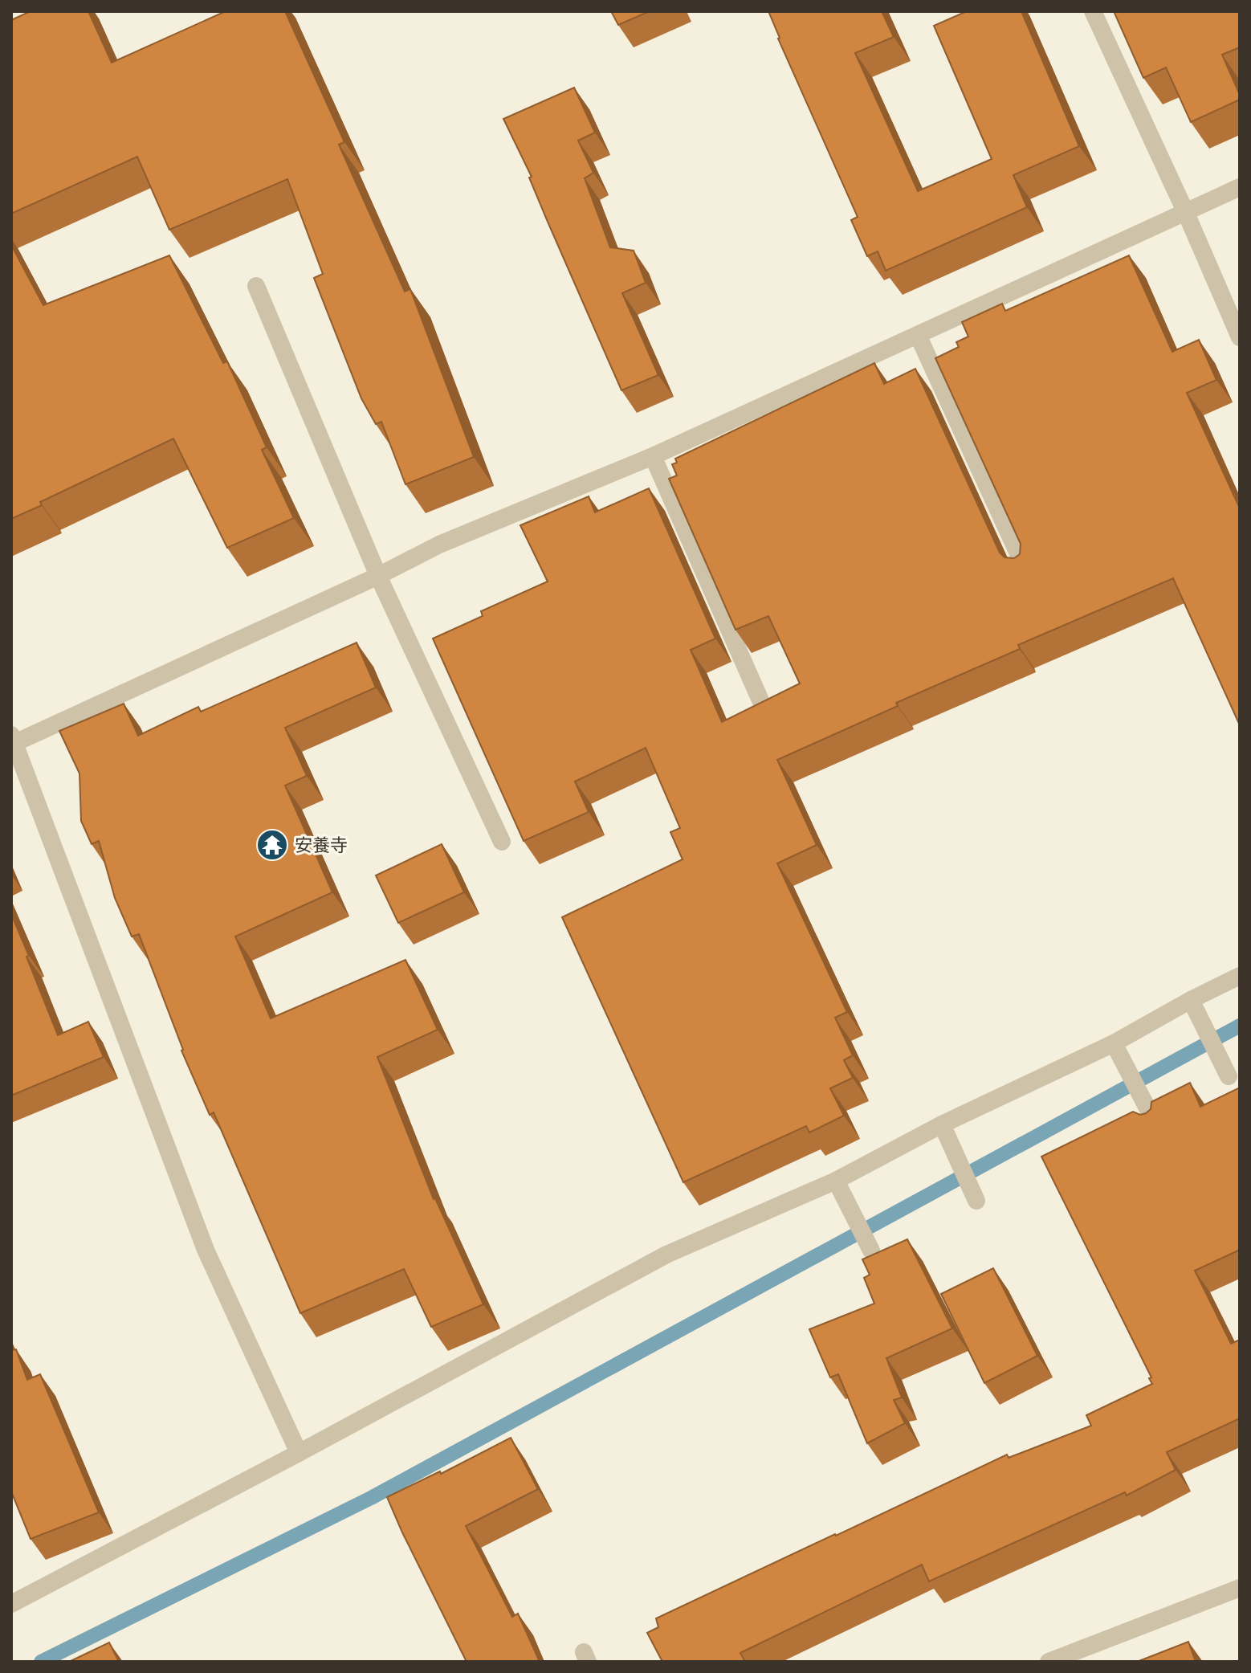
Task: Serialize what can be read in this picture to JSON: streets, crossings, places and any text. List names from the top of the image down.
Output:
{
  "places": {
    "temple": ["安養寺"]
  }
}
